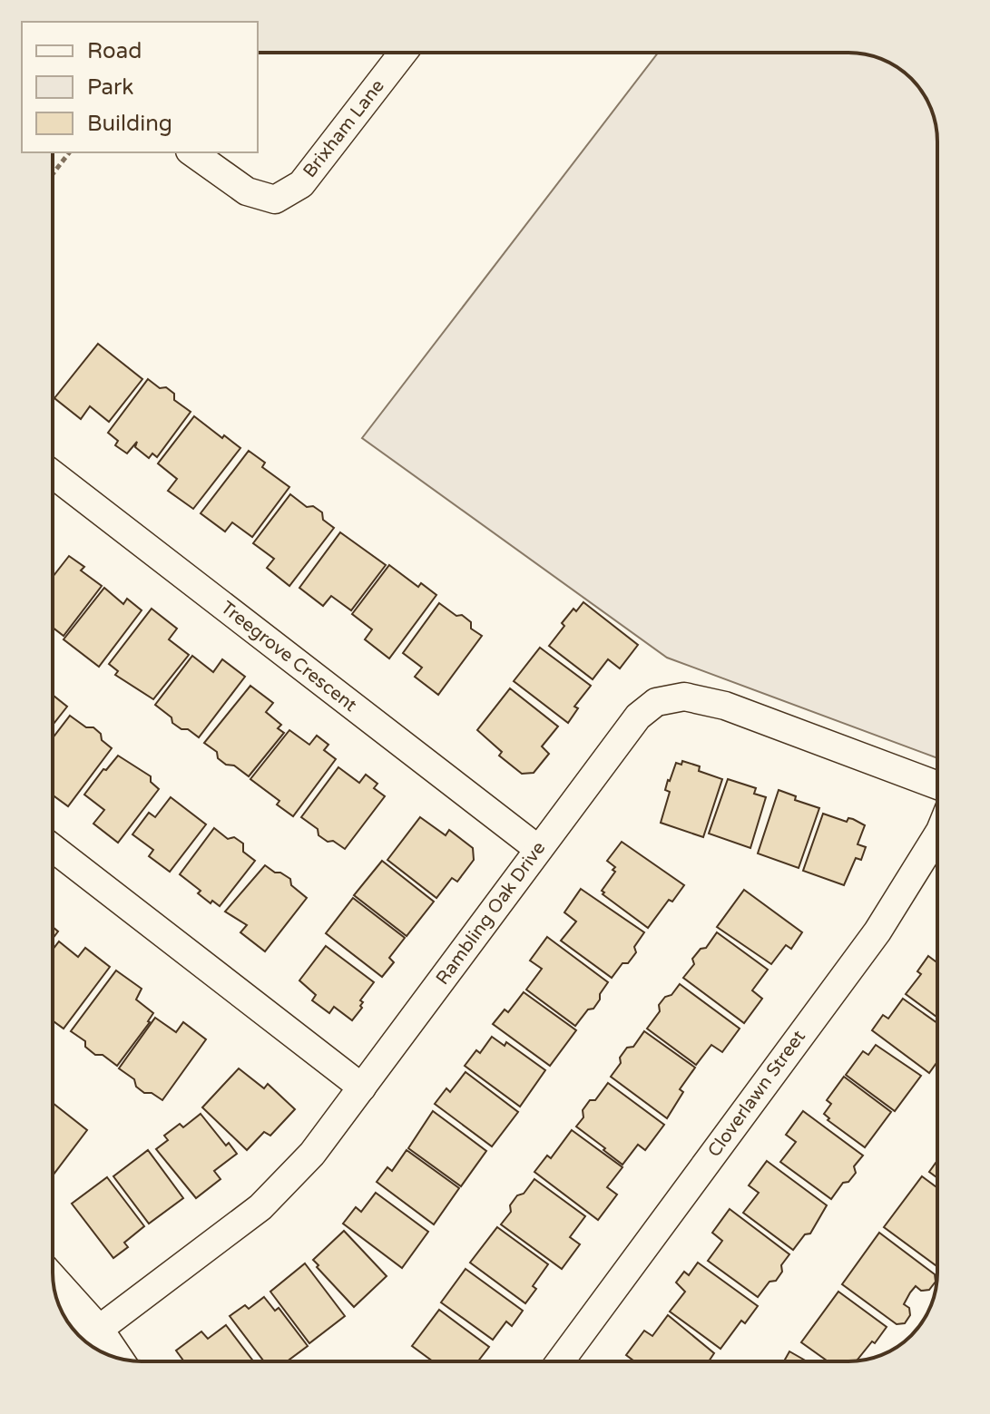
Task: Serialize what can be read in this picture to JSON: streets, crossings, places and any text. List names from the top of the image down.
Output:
{
  "streets": {
    "street": [
      "Brixham Lane",
      "Treegrove Crescent",
      "Rambling Oak Drive",
      "Cloverlawn Street"
    ]
  },
  "crossings": [
    ["Treegrove Crescent", "Rambling Oak Drive"]
  ],
  "legend": ["Road", "Park", "Building"]
}
